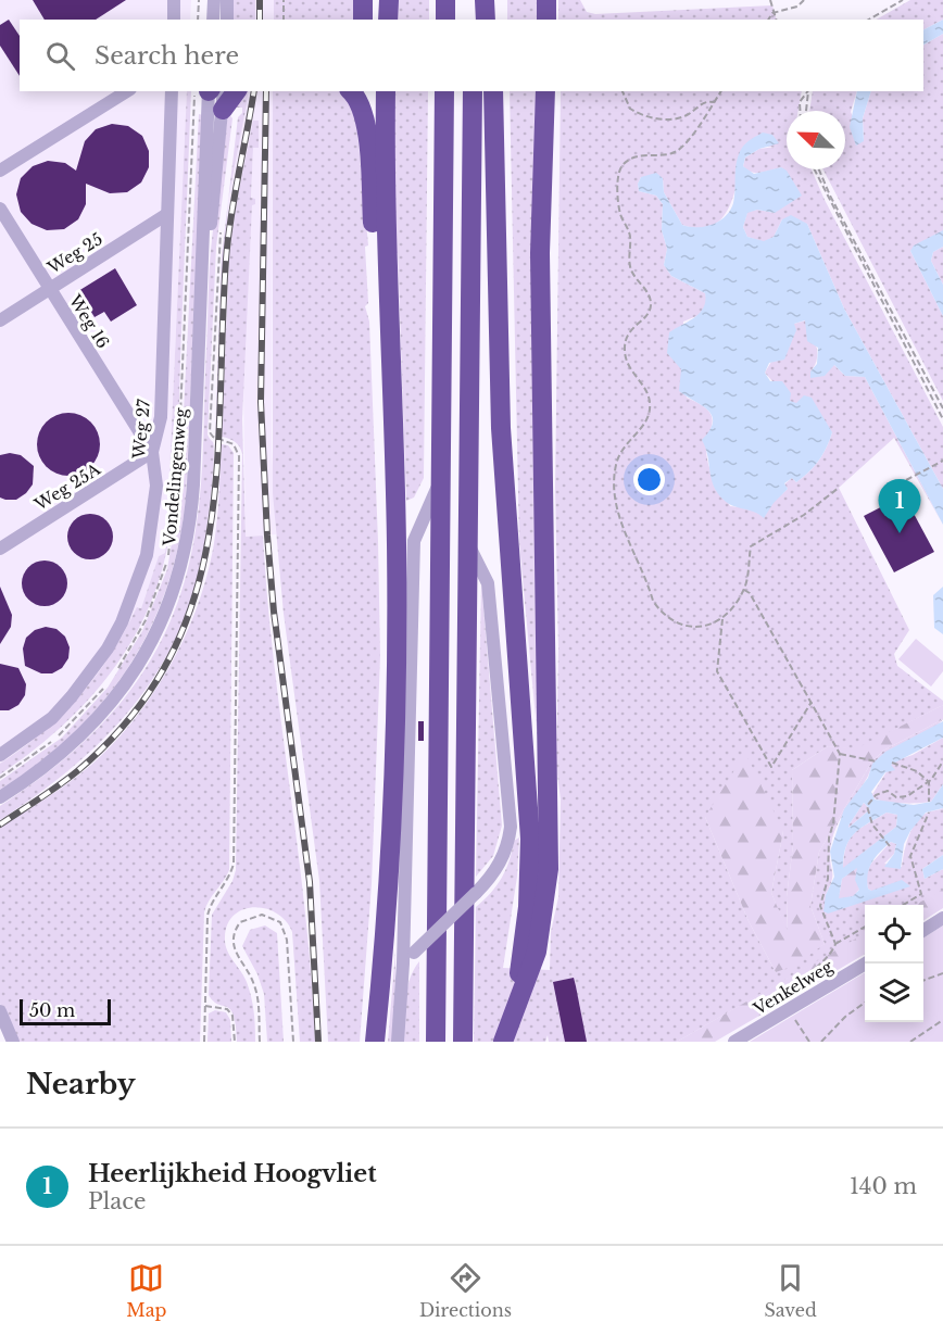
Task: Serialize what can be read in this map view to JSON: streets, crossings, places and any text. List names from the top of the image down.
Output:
{
  "streets": {
    "street": [
      "Weg 25",
      "Weg 16",
      "Weg 27",
      "Vondelingenweg",
      "Weg 25A",
      "Venkelweg"
    ]
  },
  "crossings": [
    ["Weg 25", "Weg 16"],
    ["Weg 25", "Weg 27"],
    ["Weg 16", "Weg 27"],
    ["Weg 16", "Weg 25A"],
    ["Weg 27", "Weg 25A"]
  ],
  "scale_bar": "50 m",
  "north": "top left",
  "page": {
    "search": "Search here",
    "pins": "1",
    "scale": "50 m",
    "heading": "Nearby",
    "list": [
      {
        "mark": "1",
        "name": "Heerlijkheid Hoogvliet",
        "note": "Place",
        "value": "140 m"
      }
    ],
    "nav": ["Map", "Directions", "Saved"]
  }
}
